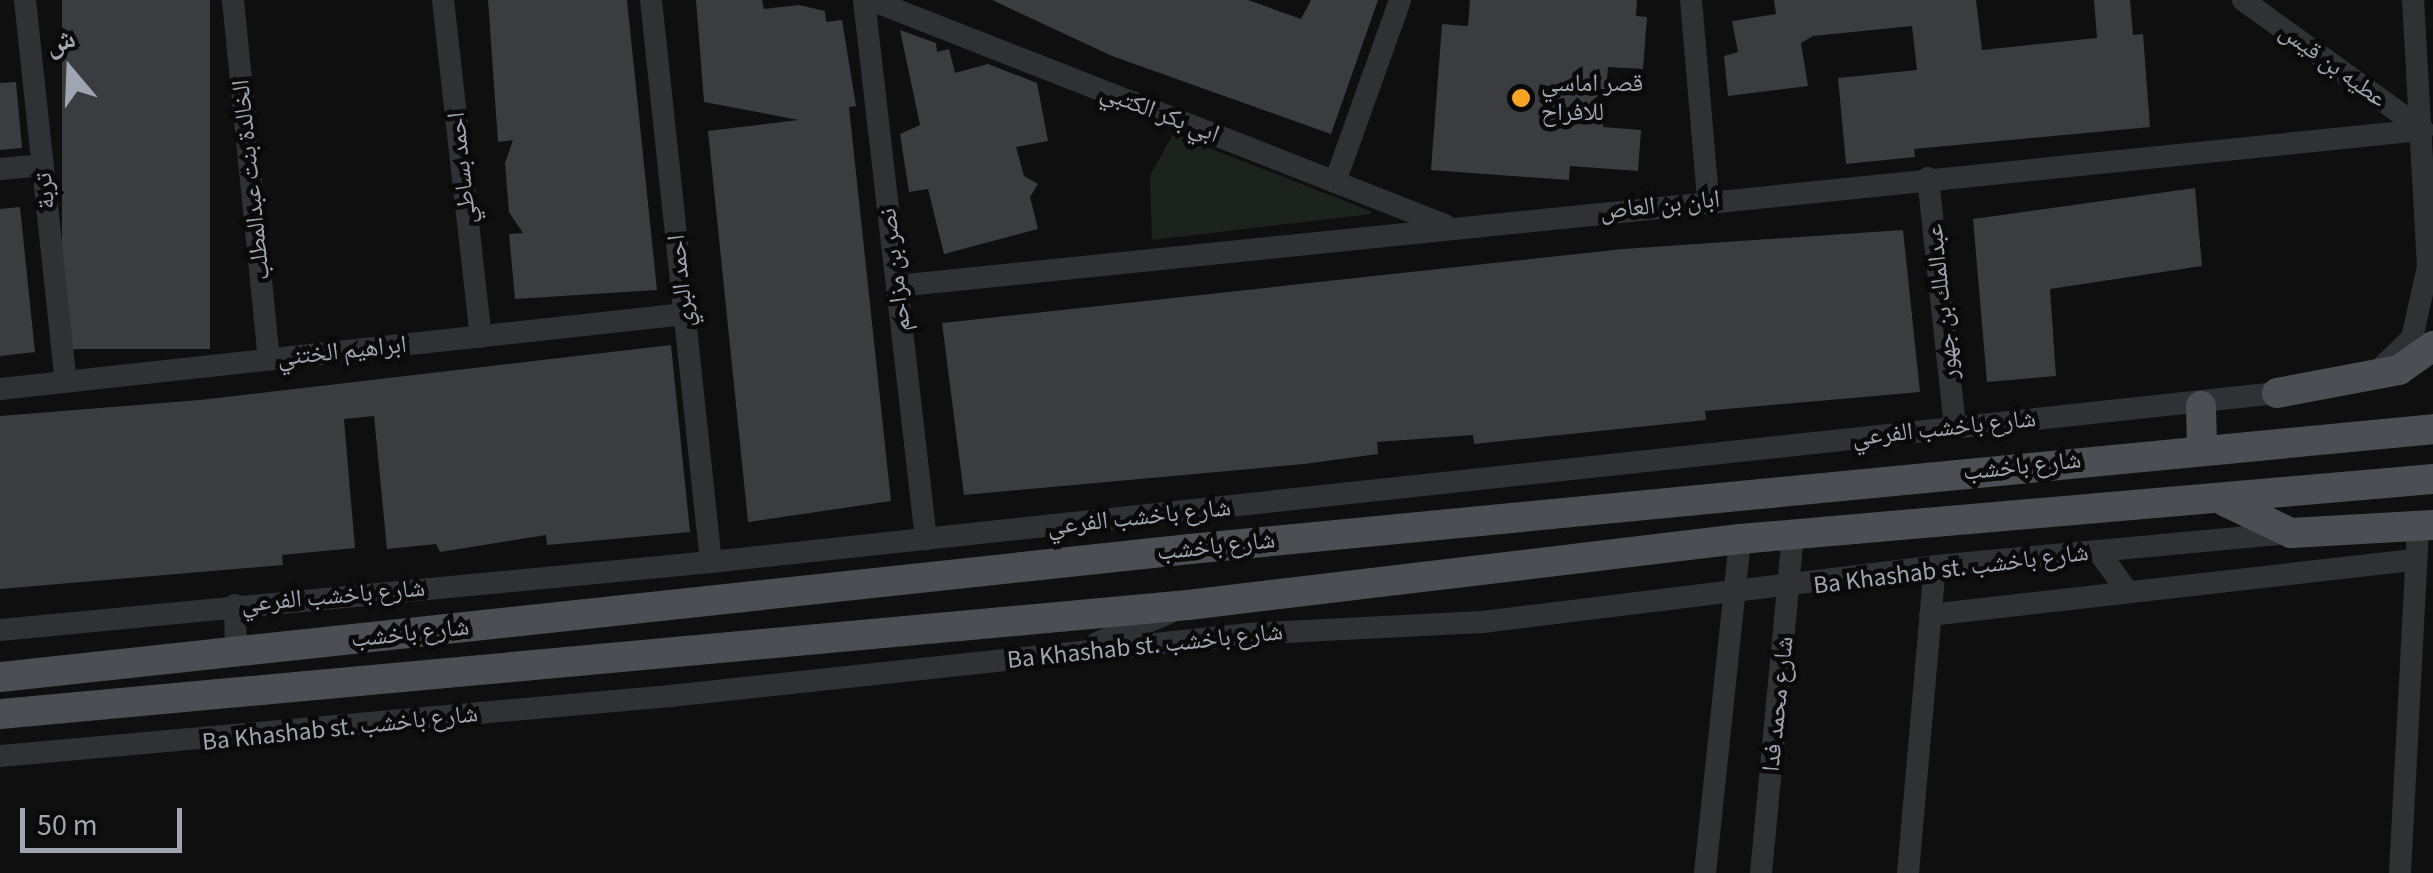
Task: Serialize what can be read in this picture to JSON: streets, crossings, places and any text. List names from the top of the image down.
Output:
{
  "streets": {
    "main road": ["شارع باخشب"],
    "street": [
      "عطيه بن قيس",
      "ابي بكر الكتبي",
      "احمد بساطي",
      "الخالدة بنت عبدالمطلب",
      "تربة",
      "ابان بن العاص",
      "نصر بن مزاحم",
      "احمد البري",
      "عبدالملك بن جهور",
      "ابراهيم الختني",
      "شارع باخشب الفرعي",
      "Ba Khashab st. شارع باخشب",
      "شارع محمد فدا"
    ]
  },
  "crossings": [
    ["عطيه بن قيس", "ابان بن العاص"],
    ["ابي بكر الكتبي", "ابان بن العاص"],
    ["ابي بكر الكتبي", "نصر بن مزاحم"],
    ["احمد بساطي", "ابراهيم الختني"],
    ["الخالدة بنت عبدالمطلب", "ابراهيم الختني"],
    ["تربة", "ابراهيم الختني"],
    ["ابان بن العاص", "نصر بن مزاحم"],
    ["ابان بن العاص", "عبدالملك بن جهور"],
    ["نصر بن مزاحم", "شارع باخشب الفرعي"],
    ["احمد البري", "ابراهيم الختني"],
    ["احمد البري", "شارع باخشب الفرعي"],
    ["عبدالملك بن جهور", "شارع باخشب الفرعي"],
    ["شارع باخشب", "شارع محمد فدا"],
    ["Ba Khashab st. شارع باخشب", "شارع محمد فدا"]
  ],
  "places": ["قصر اماسي للافراح"],
  "scale_bar": "50 m",
  "north": "top"
}
